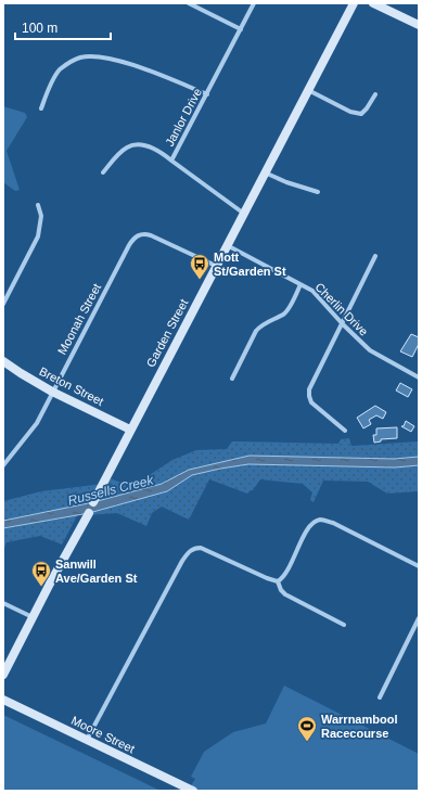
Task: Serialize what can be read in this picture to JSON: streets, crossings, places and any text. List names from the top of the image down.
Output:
{
  "streets": {
    "street": [
      "Janlor Drive",
      "Cherlin Drive",
      "Moonah Street",
      "Garden Street",
      "Breton Street",
      "Moore Street"
    ]
  },
  "crossings": [
    ["Janlor Drive", "Garden Street"],
    ["Cherlin Drive", "Garden Street"],
    ["Moonah Street", "Garden Street"],
    ["Moonah Street", "Breton Street"],
    ["Garden Street", "Breton Street"]
  ],
  "water": ["Russells Creek"],
  "places": {
    "bus stop": ["Mott St/Garden St", "Sanwill Ave/Garden St"],
    "sports": ["Warrnambool Racecourse"]
  },
  "scale_bar": "100 m"
}
